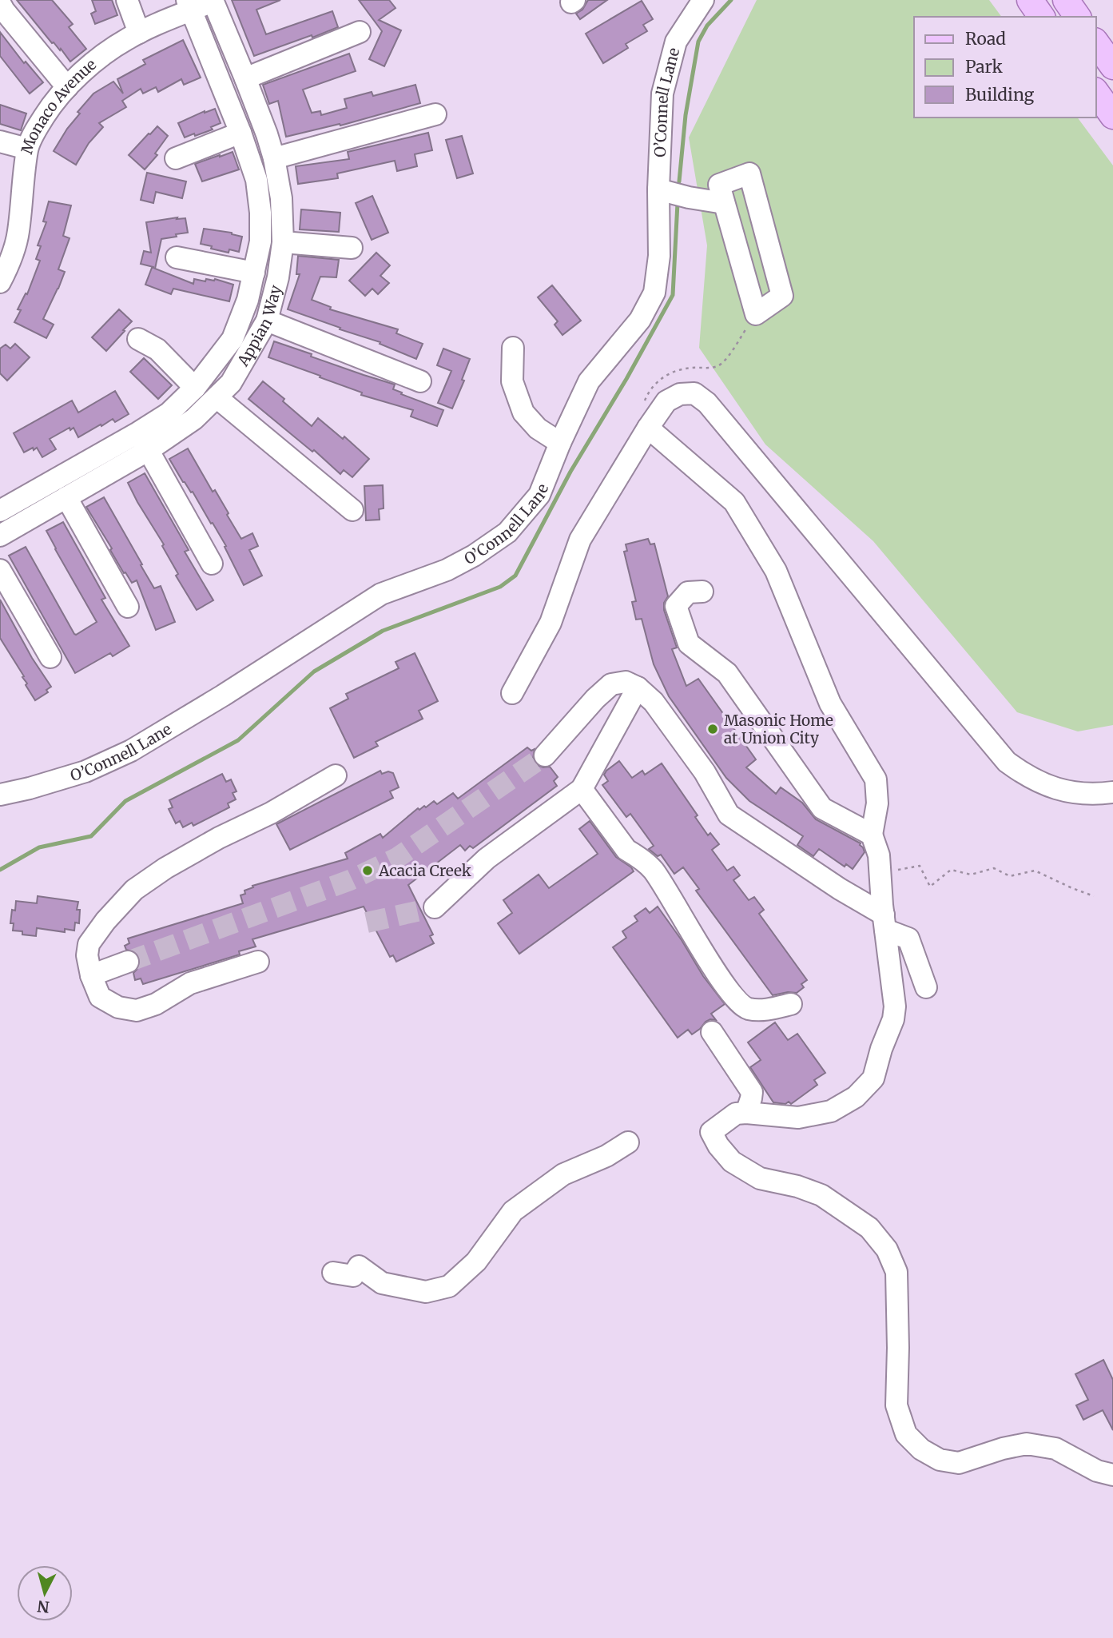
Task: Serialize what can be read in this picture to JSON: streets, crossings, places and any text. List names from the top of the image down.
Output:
{
  "streets": {
    "street": ["O’Connell Lane", "Monaco Avenue", "Appian Way"]
  },
  "crossings": [
    ["Monaco Avenue", "Appian Way"]
  ],
  "places": ["Masonic Home at Union City", "Acacia Creek"],
  "legend": ["Road", "Park", "Building"],
  "north": "bottom"
}
